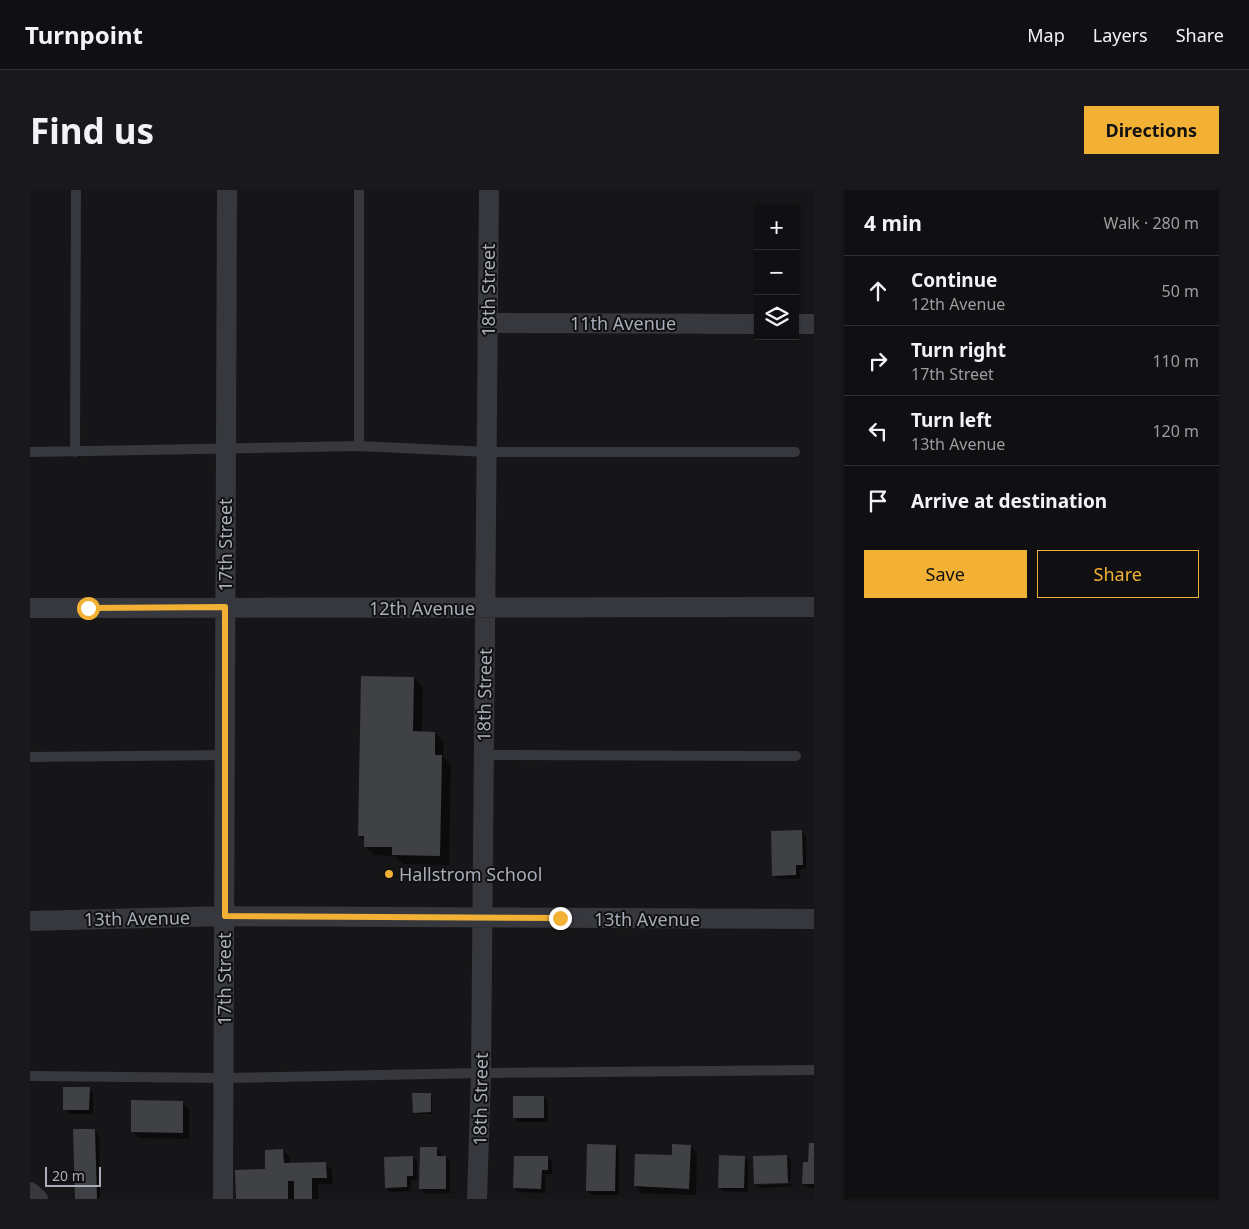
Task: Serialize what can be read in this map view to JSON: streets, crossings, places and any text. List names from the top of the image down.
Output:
{
  "streets": {
    "street": [
      "18th Street",
      "11th Avenue",
      "17th Street",
      "12th Avenue",
      "13th Avenue"
    ]
  },
  "crossings": [
    ["18th Street", "11th Avenue"],
    ["18th Street", "12th Avenue"],
    ["18th Street", "13th Avenue"],
    ["17th Street", "12th Avenue"],
    ["17th Street", "13th Avenue"]
  ],
  "places": ["Hallstrom School"],
  "scale_bar": "20 m",
  "page": {
    "header": "Turnpoint",
    "nav": ["Map", "Layers", "Share"],
    "buttons": [
      "Directions",
      ["Save", "Share"]
    ],
    "title": "Find us",
    "heading": ["4 min", "Walk · 280 m"],
    "map_buttons": ["+", "−"],
    "list": [
      ["Continue", "12th Avenue", "50 m"],
      ["Turn right", "17th Street", "110 m"],
      ["Turn left", "13th Avenue", "120 m"],
      "Arrive at destination"
    ],
    "scale": "20 m"
  }
}
